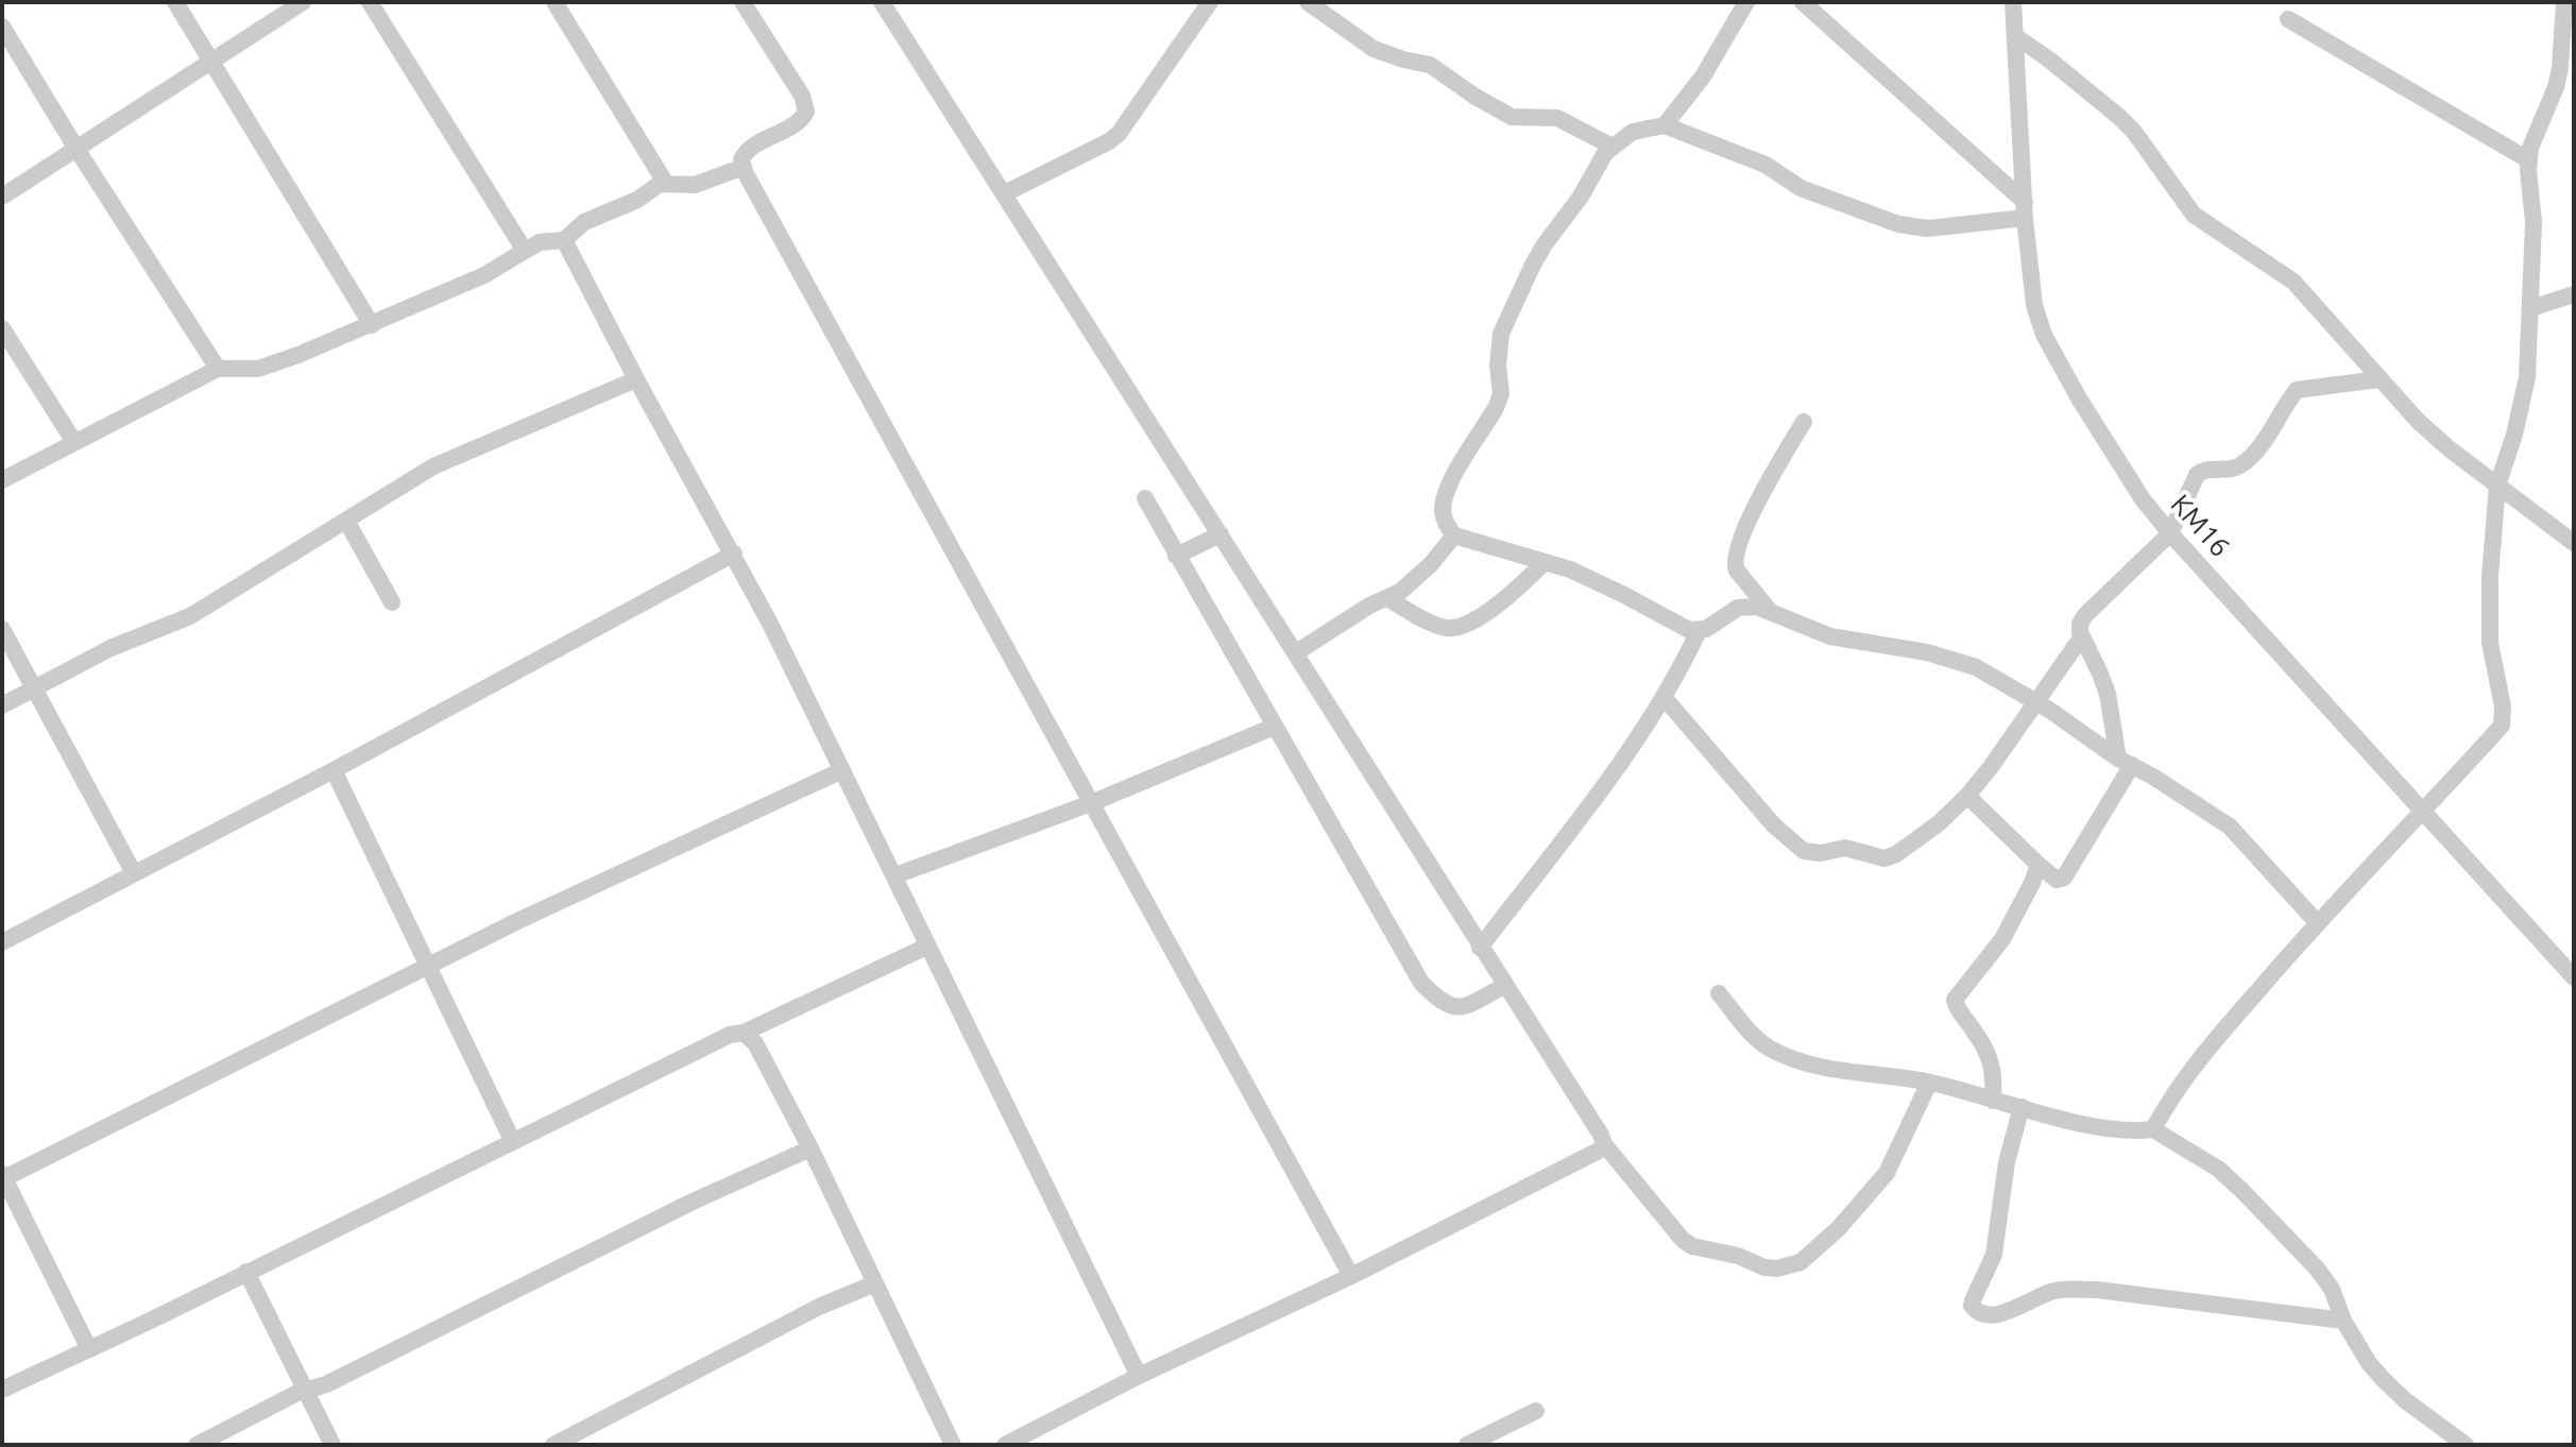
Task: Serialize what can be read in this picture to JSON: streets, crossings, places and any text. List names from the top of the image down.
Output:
{
  "streets": {
    "street": ["KM16"]
  }
}
